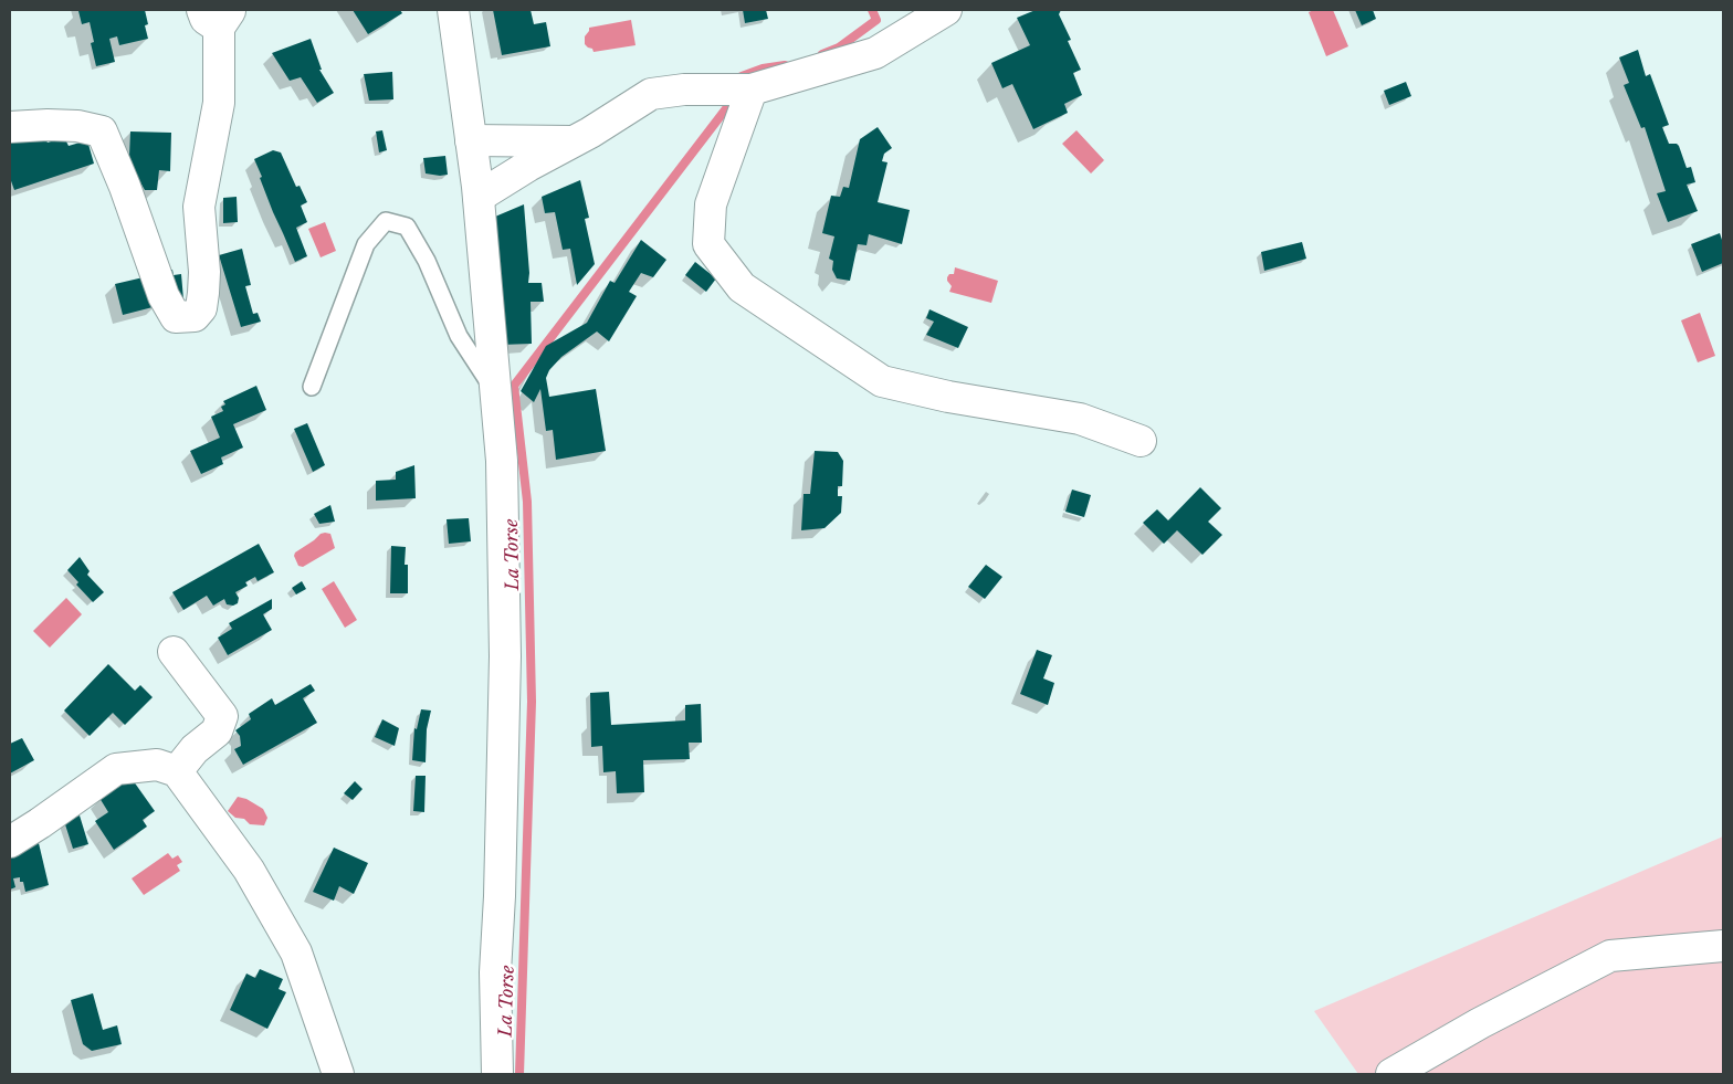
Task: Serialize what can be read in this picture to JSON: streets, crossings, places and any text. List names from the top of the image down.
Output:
{
  "water": ["La Torse"]
}
